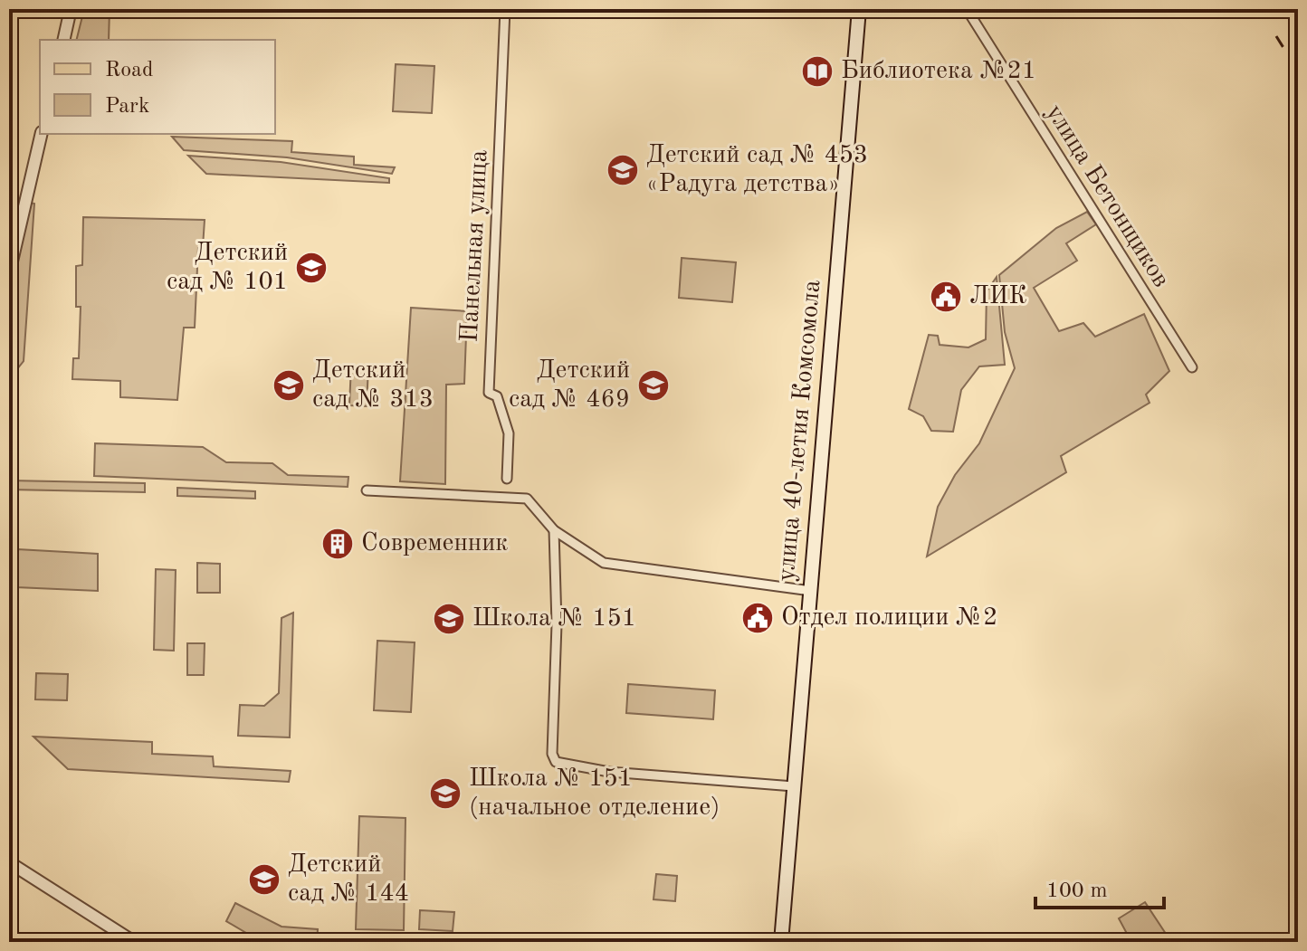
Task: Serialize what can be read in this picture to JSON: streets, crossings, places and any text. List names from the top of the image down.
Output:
{
  "streets": {
    "main road": ["улица 40-летия Комсомола"],
    "street": ["улица Бетонщиков", "Панельная улица"]
  },
  "places": {
    "library": ["Библиотека №21"],
    "school or university": [
      "Детский сад № 453 «Радуга детства»",
      "Детский сад № 101",
      "Детский сад № 313",
      "Детский сад № 469",
      "Школа № 151",
      "Школа № 151 (начальное отделение)",
      "Детский сад № 144"
    ],
    "public building": ["ЛИК", "Отдел полиции №2"],
    "building": ["Современник"]
  },
  "legend": ["Road", "Park"],
  "scale_bar": "100 m"
}
